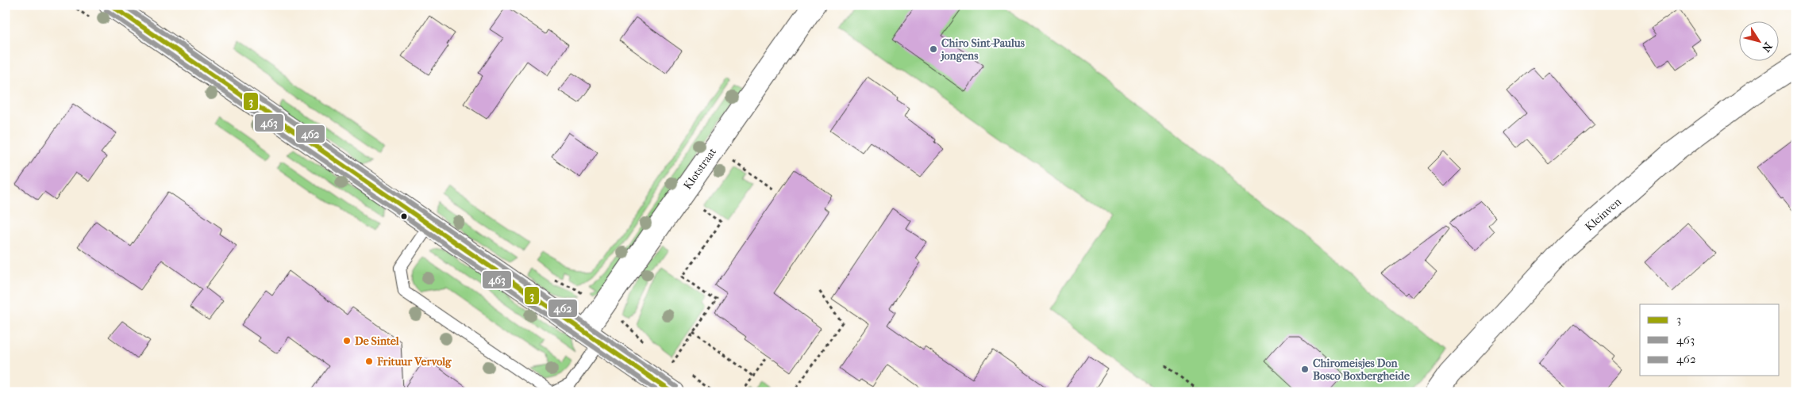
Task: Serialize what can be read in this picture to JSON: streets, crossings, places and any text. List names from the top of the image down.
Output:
{
  "streets": {
    "street": ["Klotstraat", "Kleinven"]
  },
  "places": [
    "Chiro Sint-Paulus jongens",
    "De Sintel",
    "Frituur Vervolg",
    "Chiromeisjes Don Bosco Boxbergheide"
  ],
  "lines": ["transit line 3", "transit line 462", "transit line 463"],
  "legend": ["3", "463", "462"],
  "north": "bottom right"
}
